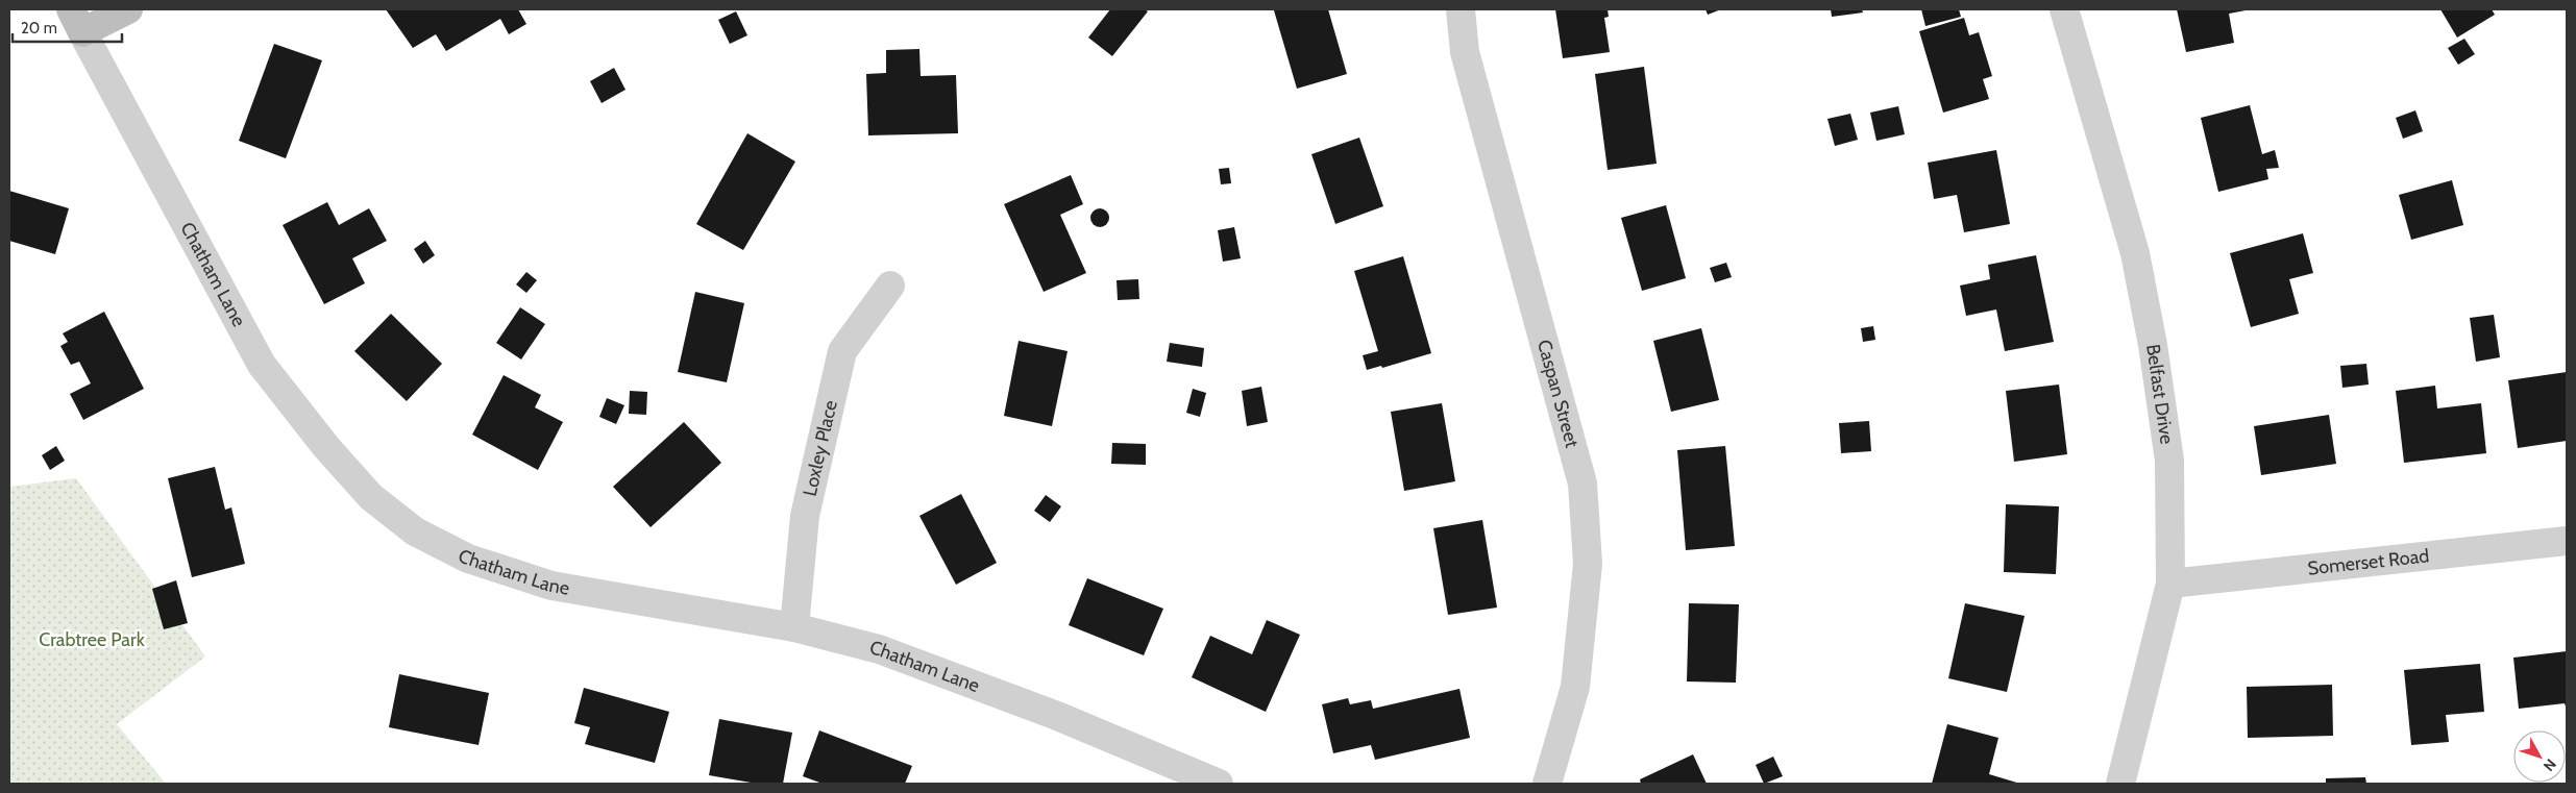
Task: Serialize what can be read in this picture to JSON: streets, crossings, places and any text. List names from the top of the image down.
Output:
{
  "streets": {
    "street": [
      "Chatham Lane",
      "Caspan Street",
      "Belfast Drive",
      "Loxley Place",
      "Somerset Road"
    ]
  },
  "crossings": [
    ["Chatham Lane", "Loxley Place"],
    ["Belfast Drive", "Somerset Road"]
  ],
  "parks": ["Crabtree Park"],
  "scale_bar": "20 m",
  "north": "bottom right"
}
